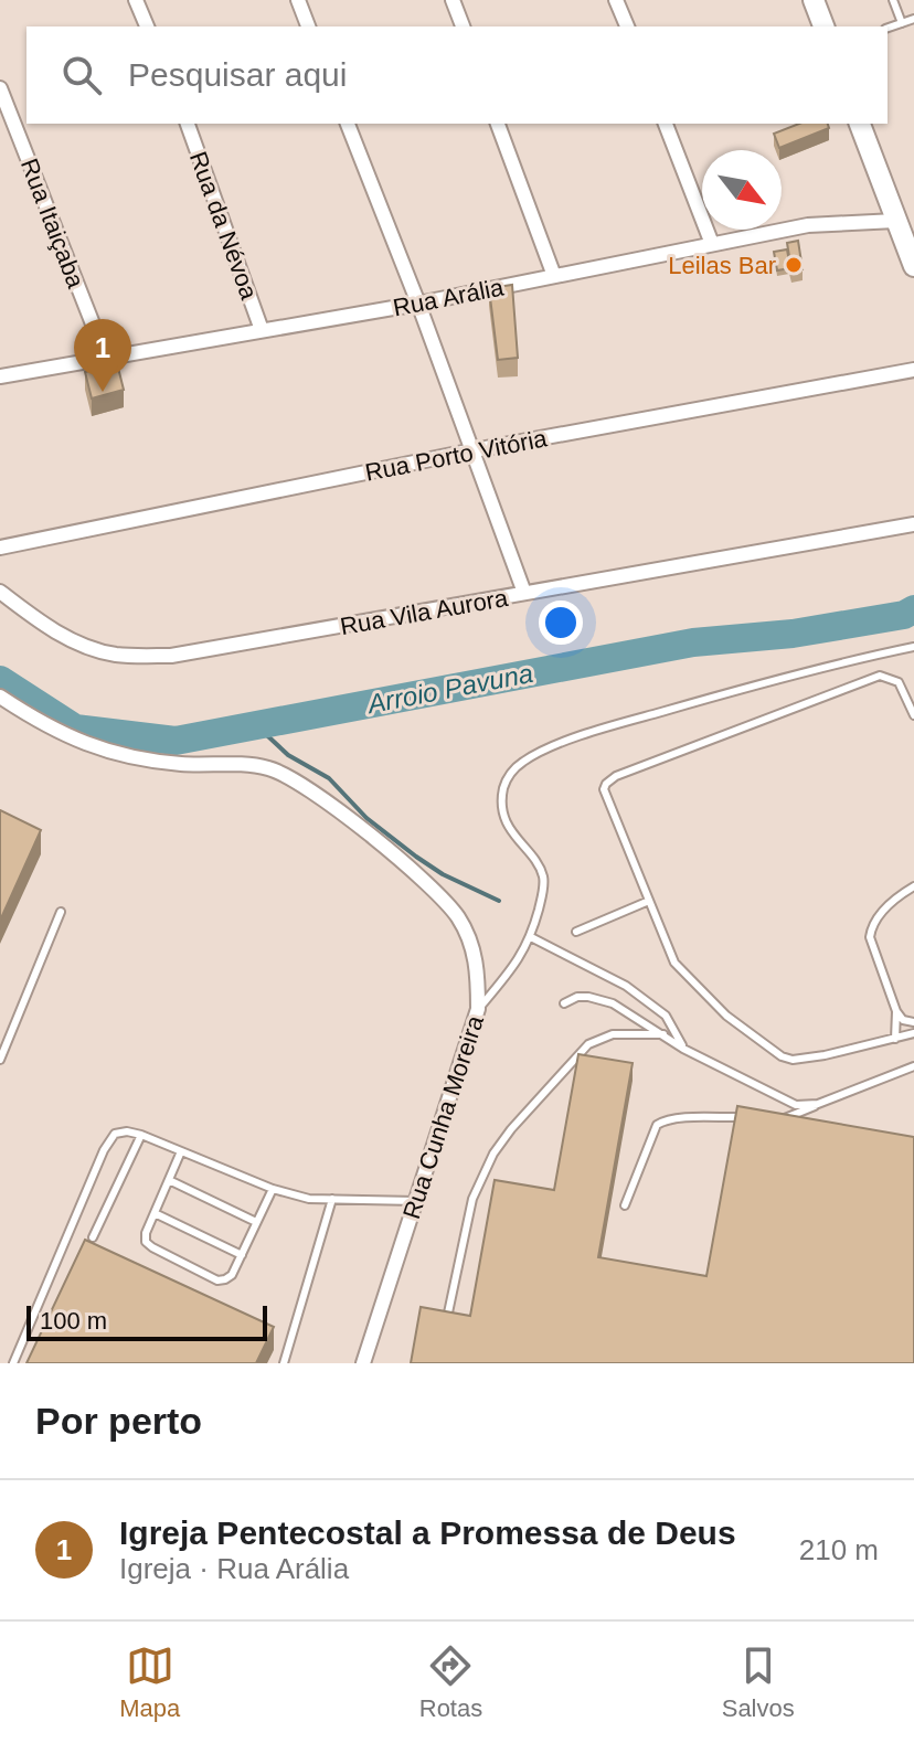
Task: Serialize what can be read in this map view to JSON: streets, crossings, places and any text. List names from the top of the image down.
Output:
{
  "streets": {
    "street": [
      "Rua Itaiçaba",
      "Rua da Névoa",
      "Rua Arália",
      "Rua Porto Vitória",
      "Rua Vila Aurora",
      "Rua Cunha Moreira"
    ]
  },
  "crossings": [
    ["Rua Itaiçaba", "Rua Arália"],
    ["Rua da Névoa", "Rua Arália"]
  ],
  "water": ["Arroio Pavuna"],
  "places": ["Leilas Bar"],
  "scale_bar": "100 m",
  "north": "bottom right",
  "page": {
    "search": "Pesquisar aqui",
    "pins": "1",
    "scale": "100 m",
    "heading": "Por perto",
    "list": [
      {
        "mark": "1",
        "name": "Igreja Pentecostal a Promessa de Deus",
        "note": "Igreja · Rua Arália",
        "value": "210 m"
      }
    ],
    "nav": ["Mapa", "Rotas", "Salvos"]
  }
}
